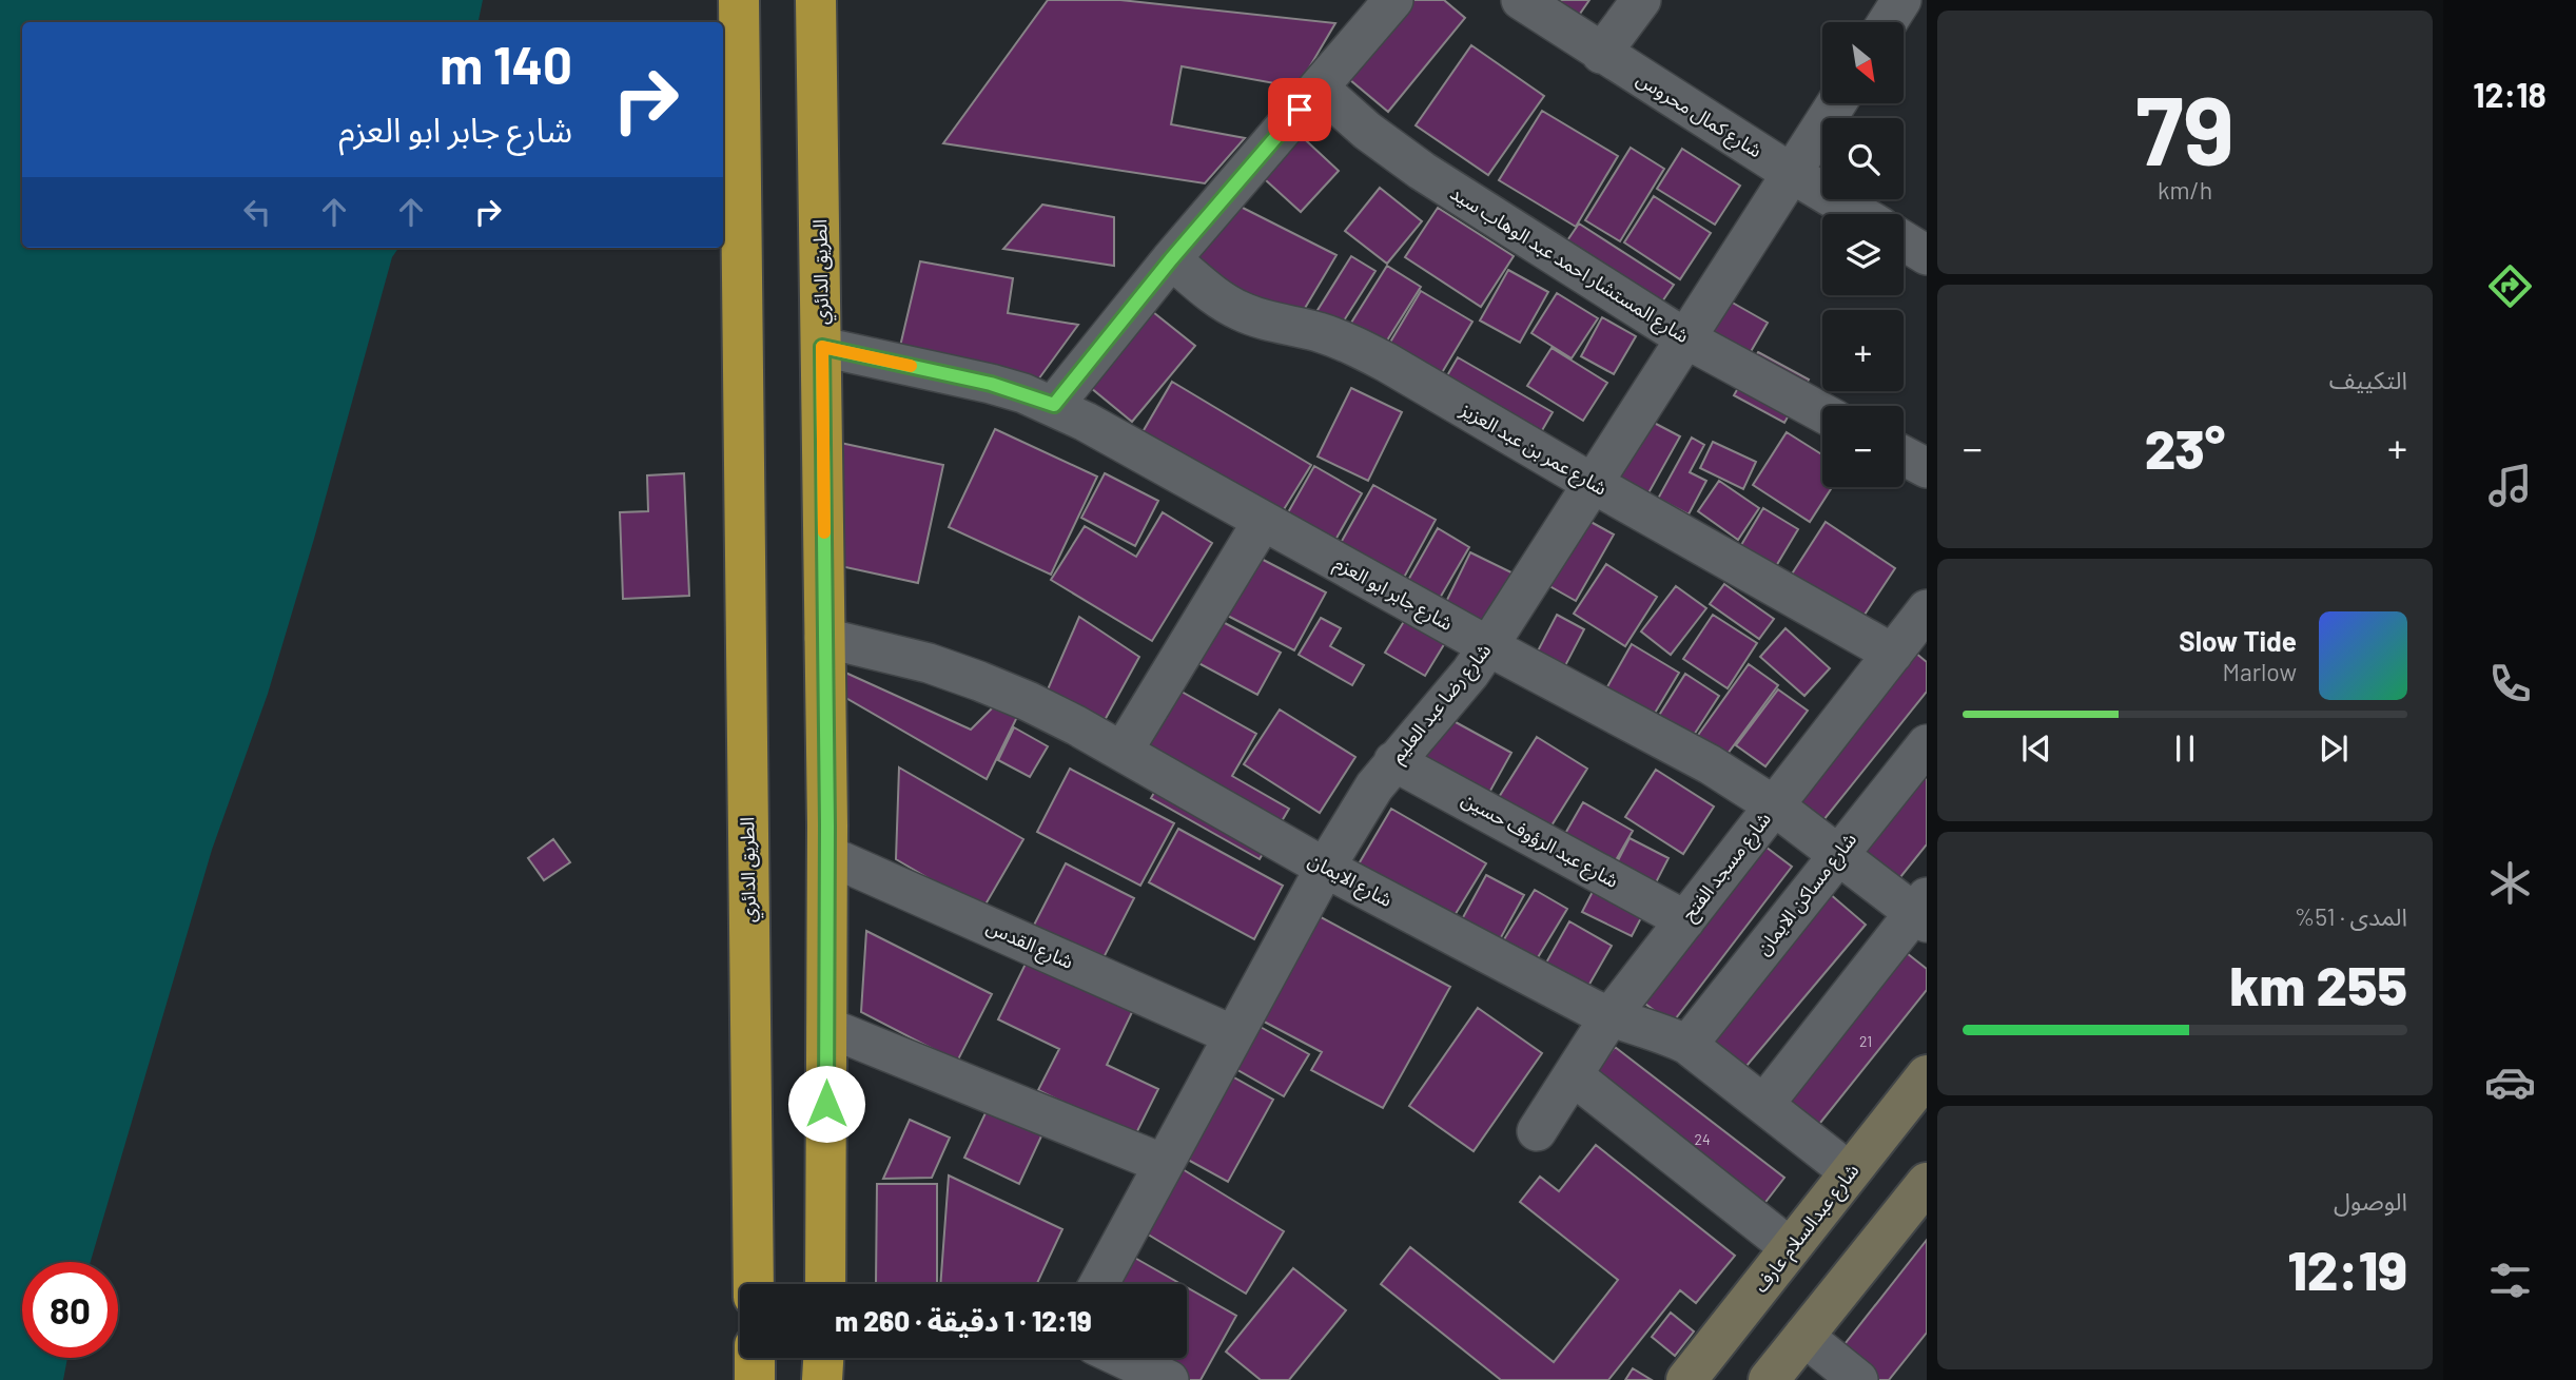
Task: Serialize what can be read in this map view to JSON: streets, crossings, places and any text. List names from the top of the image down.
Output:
{
  "streets": {
    "highway": ["الطريق الدائري"],
    "main road": ["شارع عبدالسلام عارف"],
    "street": [
      "شارع كمال محروس",
      "شارع المستشار احمد عبد الوهاب سيد",
      "شارع عمر بن عبد العزيز",
      "شارع جابر ابو العزم",
      "شارع رضا عبد العليم",
      "شارع عبد الرؤوف حسين",
      "شارع مسجد الفتح",
      "شارع الايمان",
      "شارع مساكن الايمان",
      "شارع القدس"
    ]
  },
  "crossings": [
    ["شارع كمال محروس", "شارع رضا عبد العليم"],
    ["شارع المستشار احمد عبد الوهاب سيد", "شارع رضا عبد العليم"],
    ["الطريق الدائري", "شارع جابر ابو العزم"],
    ["الطريق الدائري", "شارع الايمان"],
    ["الطريق الدائري", "شارع القدس"],
    ["شارع عمر بن عبد العزيز", "شارع رضا عبد العليم"],
    ["شارع عمر بن عبد العزيز", "شارع مسجد الفتح"],
    ["شارع جابر ابو العزم", "شارع رضا عبد العليم"],
    ["شارع جابر ابو العزم", "شارع مسجد الفتح"],
    ["شارع جابر ابو العزم", "شارع مساكن الايمان"],
    ["شارع رضا عبد العليم", "شارع عبد الرؤوف حسين"],
    ["شارع رضا عبد العليم", "شارع الايمان"],
    ["شارع رضا عبد العليم", "شارع القدس"],
    ["شارع عبد الرؤوف حسين", "شارع مسجد الفتح"],
    ["شارع مسجد الفتح", "شارع الايمان"],
    ["شارع الايمان", "شارع مساكن الايمان"],
    ["شارع الايمان", "شارع عبدالسلام عارف"]
  ],
  "house_numbers": ["21", "24"],
  "north": "bottom right",
  "page": {
    "tabs": "12:18",
    "tile": [
      ["79", "km/h"],
      "التكييف",
      ["المدى · 51%", "255 km"],
      ["الوصول", "12:19"]
    ],
    "map_buttons": ["+", "−"],
    "turn": ["140 m", "شارع جابر ابو العزم"],
    "heat": ["−", "23°", "+"],
    "song": ["Slow Tide", "Marlow"],
    "limit": "80",
    "trip": "12:19 · 1 دقيقة · 260 m"
  }
}
